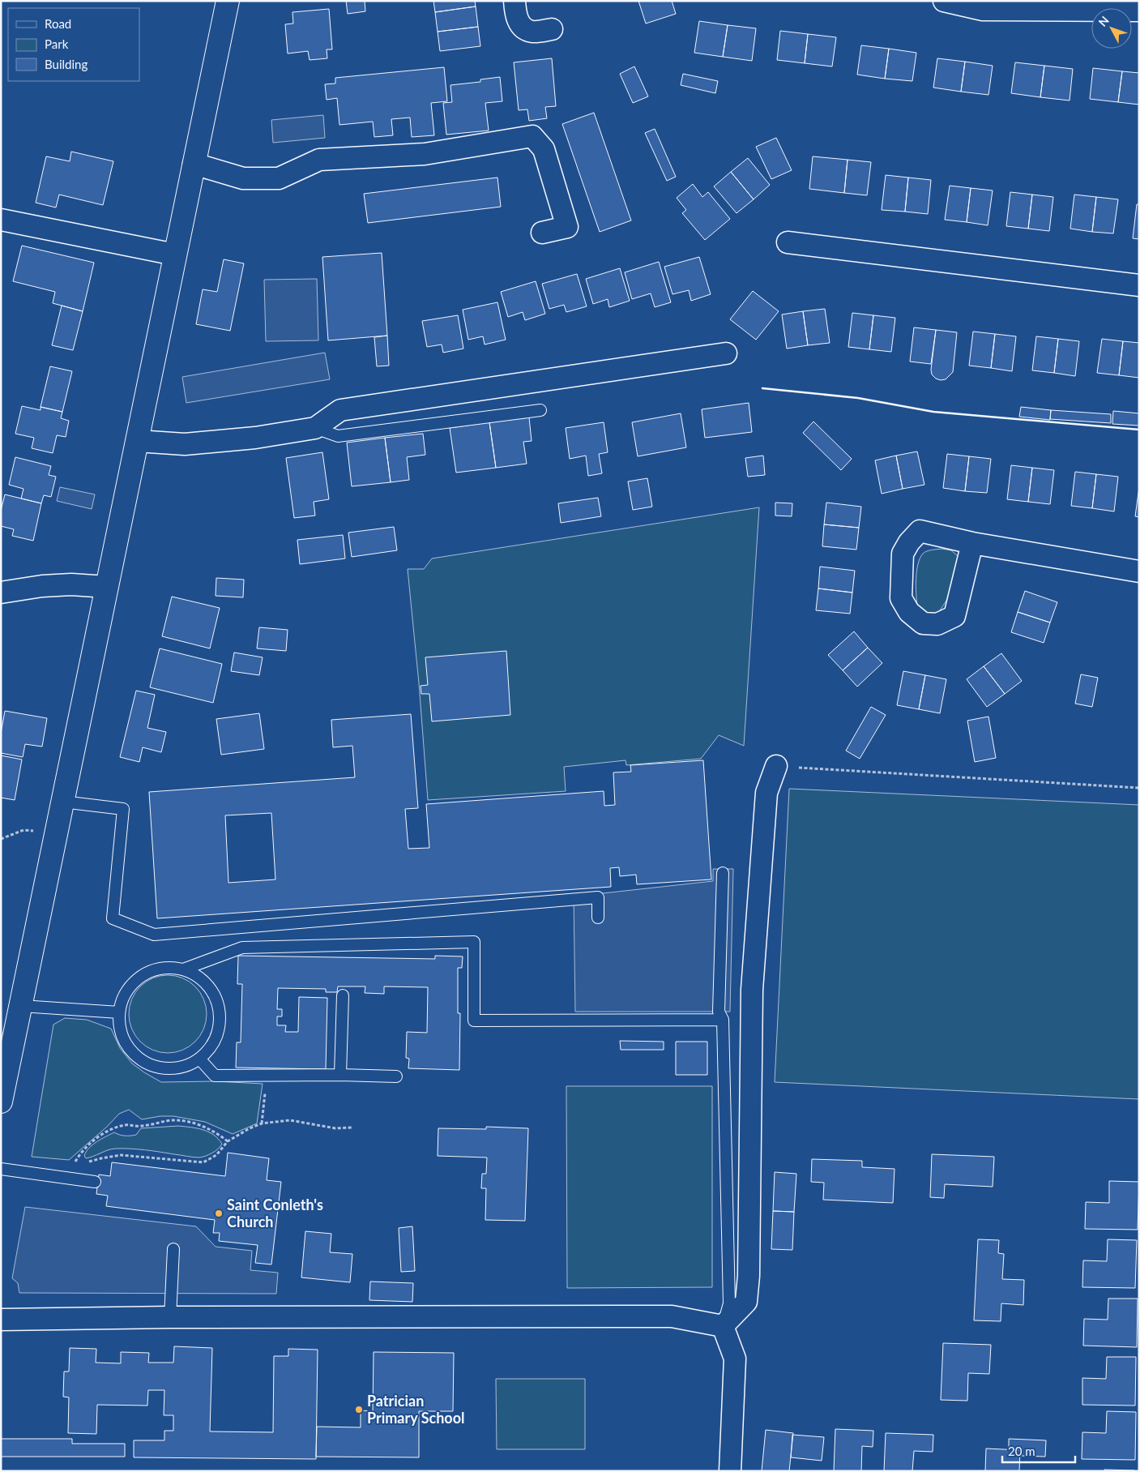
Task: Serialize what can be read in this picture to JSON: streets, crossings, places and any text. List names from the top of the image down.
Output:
{
  "places": ["Saint Conleth's Church", "Patrician Primary School"],
  "legend": ["Road", "Park", "Building"],
  "scale_bar": "20 m",
  "north": "top left"
}
